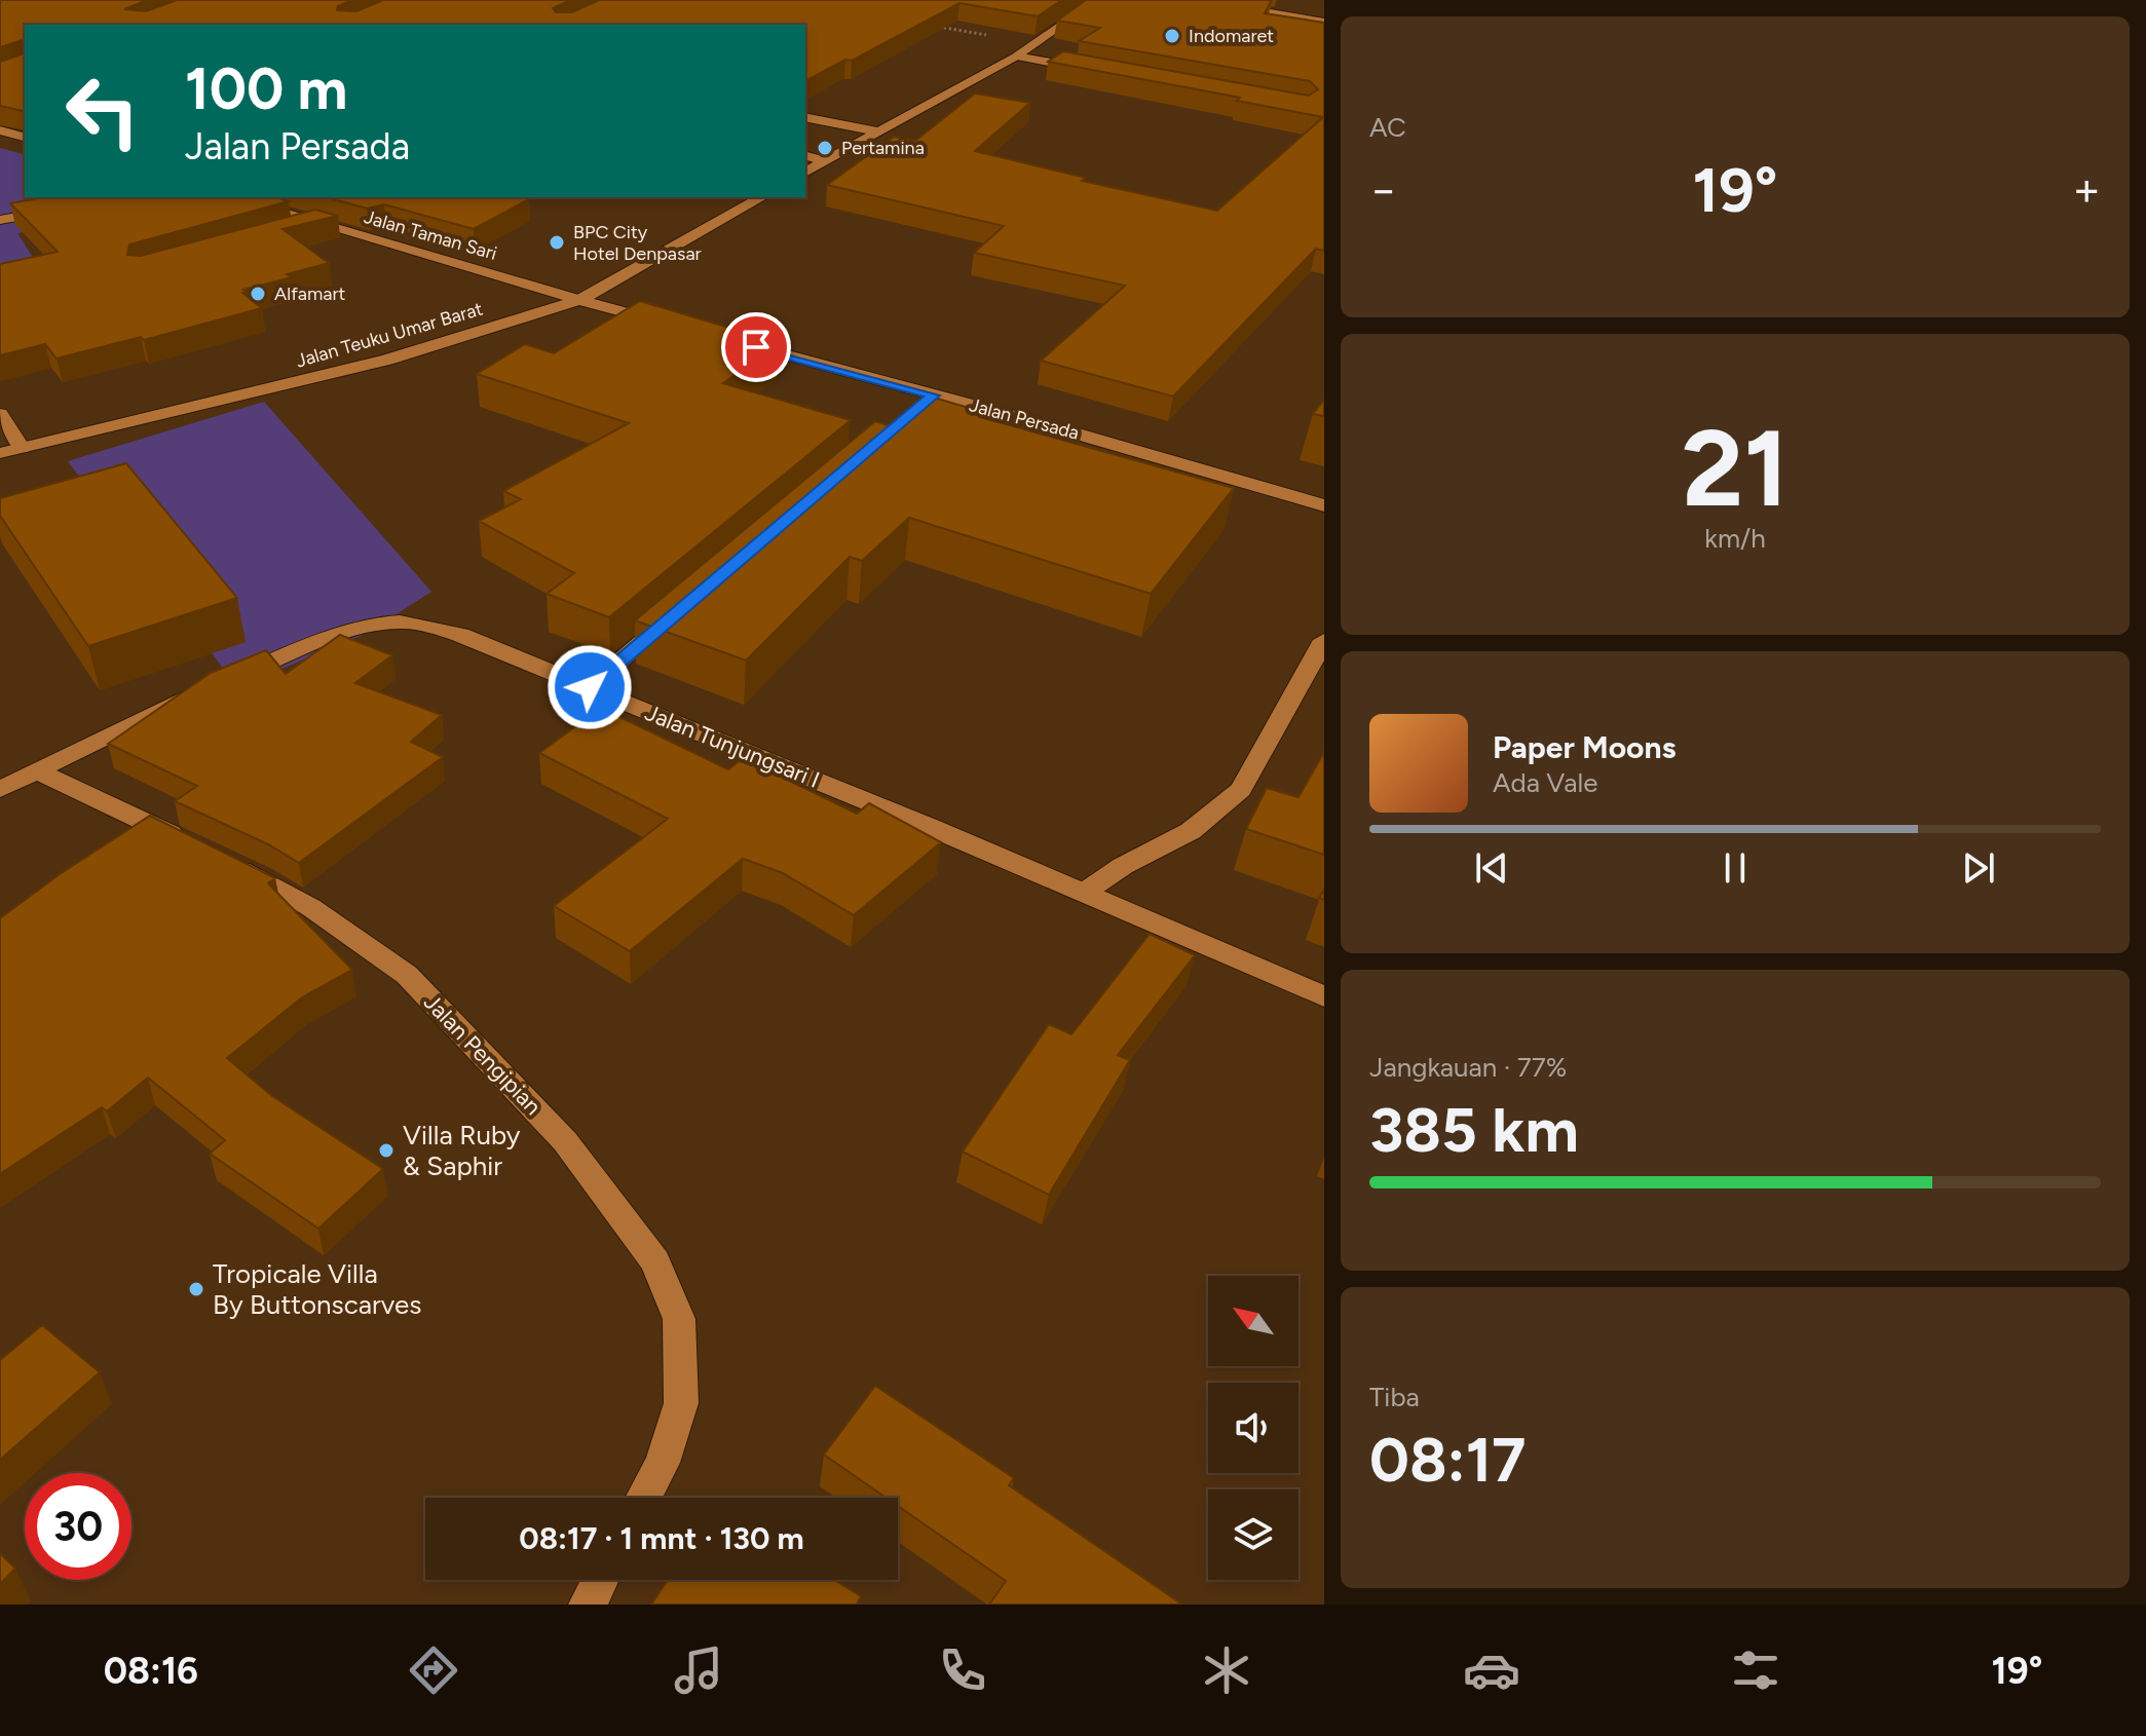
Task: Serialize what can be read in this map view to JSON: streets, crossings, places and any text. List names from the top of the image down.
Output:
{
  "streets": {
    "street": [
      "Jalan Taman Sari",
      "Jalan Teuku Umar Barat",
      "Jalan Persada",
      "Jalan Tunjungsari I",
      "Jalan Pengipian"
    ]
  },
  "crossings": [
    ["Jalan Taman Sari", "Jalan Teuku Umar Barat"]
  ],
  "places": [
    "Indomaret",
    "Pertamina",
    "BPC City Hotel Denpasar",
    "Alfamart",
    "Villa Ruby & Saphir",
    "Tropicale Villa By Buttonscarves"
  ],
  "north": "top left",
  "page": {
    "tile": [
      "AC",
      ["21", "km/h"],
      ["Jangkauan · 77%", "385 km"],
      ["Tiba", "08:17"]
    ],
    "turn": ["100 m", "Jalan Persada"],
    "heat": ["−", "19°", "+"],
    "song": ["Paper Moons", "Ada Vale"],
    "limit": "30",
    "trip": "08:17 · 1 mnt · 130 m",
    "tabs": ["08:16", "19°"]
  }
}
